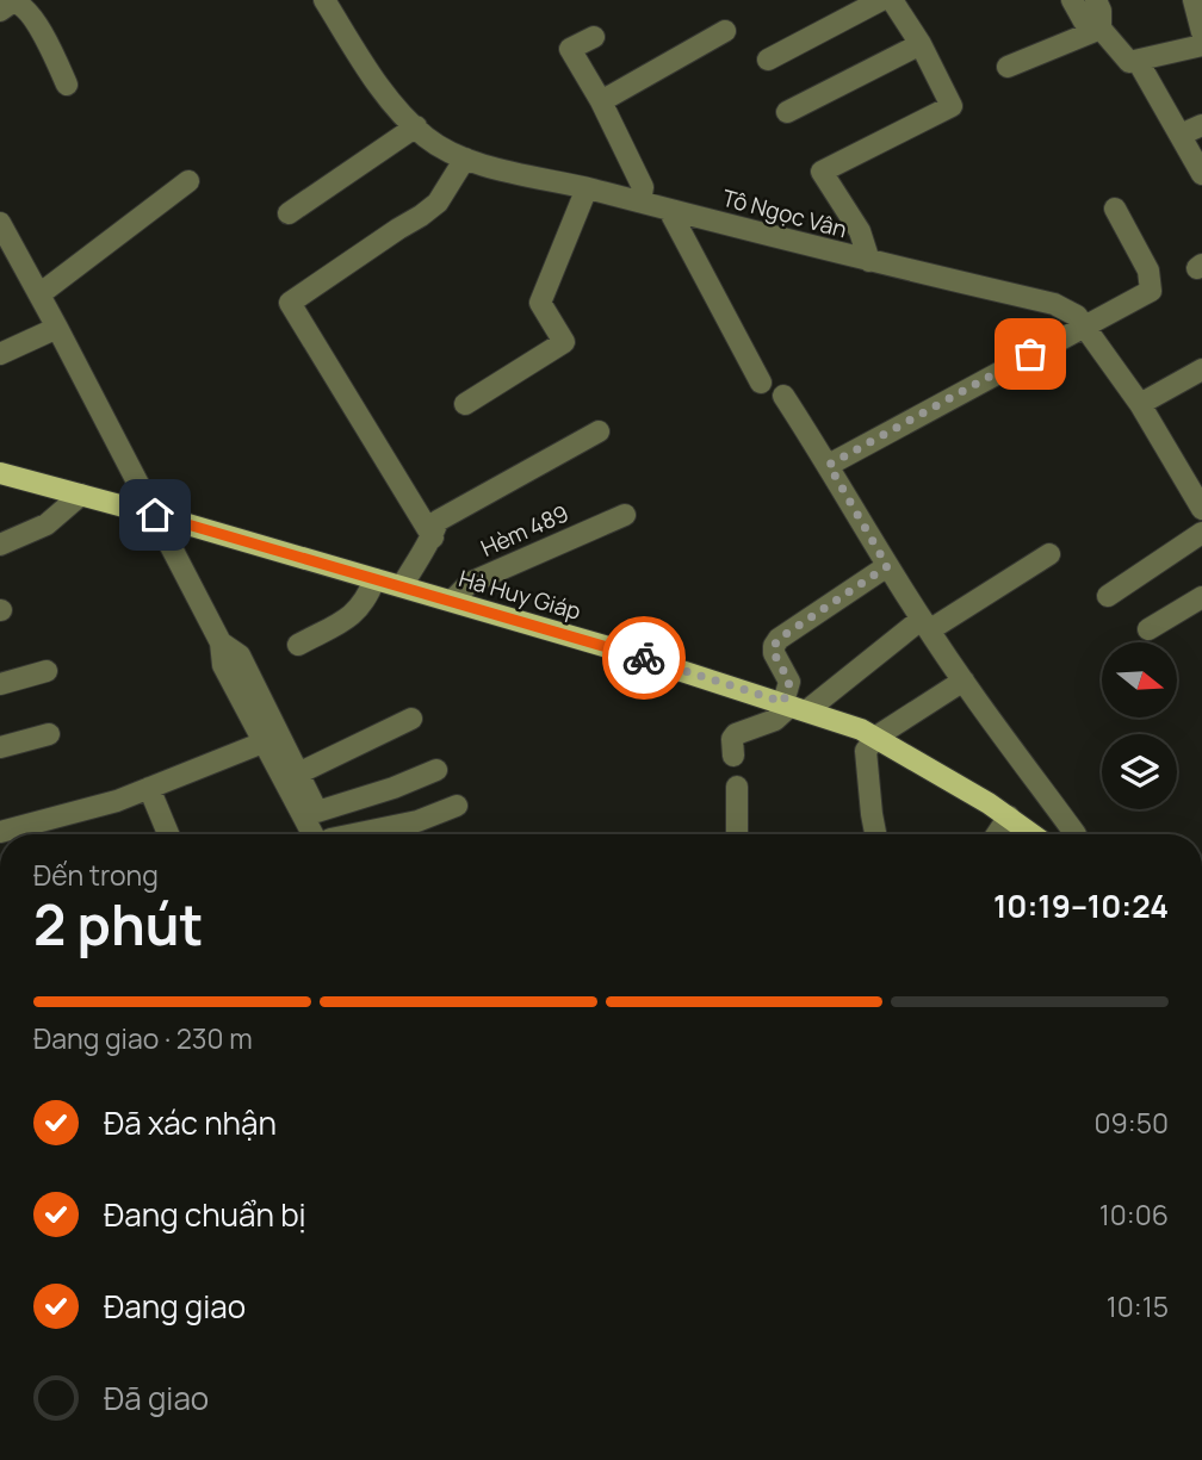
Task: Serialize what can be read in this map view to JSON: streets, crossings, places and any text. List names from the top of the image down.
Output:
{
  "streets": {
    "main road": ["Hà Huy Giáp"],
    "street": ["Tô Ngọc Vân", "Hèm 489"]
  },
  "crossings": [
    ["Hèm 489", "Hà Huy Giáp"]
  ],
  "north": "right",
  "page": {
    "heading": ["2 phút", "Đến trong", "10:19–10:24"],
    "bar": "Đang giao · 230 m",
    "list": [
      ["Đã xác nhận", "09:50"],
      ["Đang chuẩn bị", "10:06"],
      ["Đang giao", "10:15"],
      "Đã giao"
    ]
  }
}
